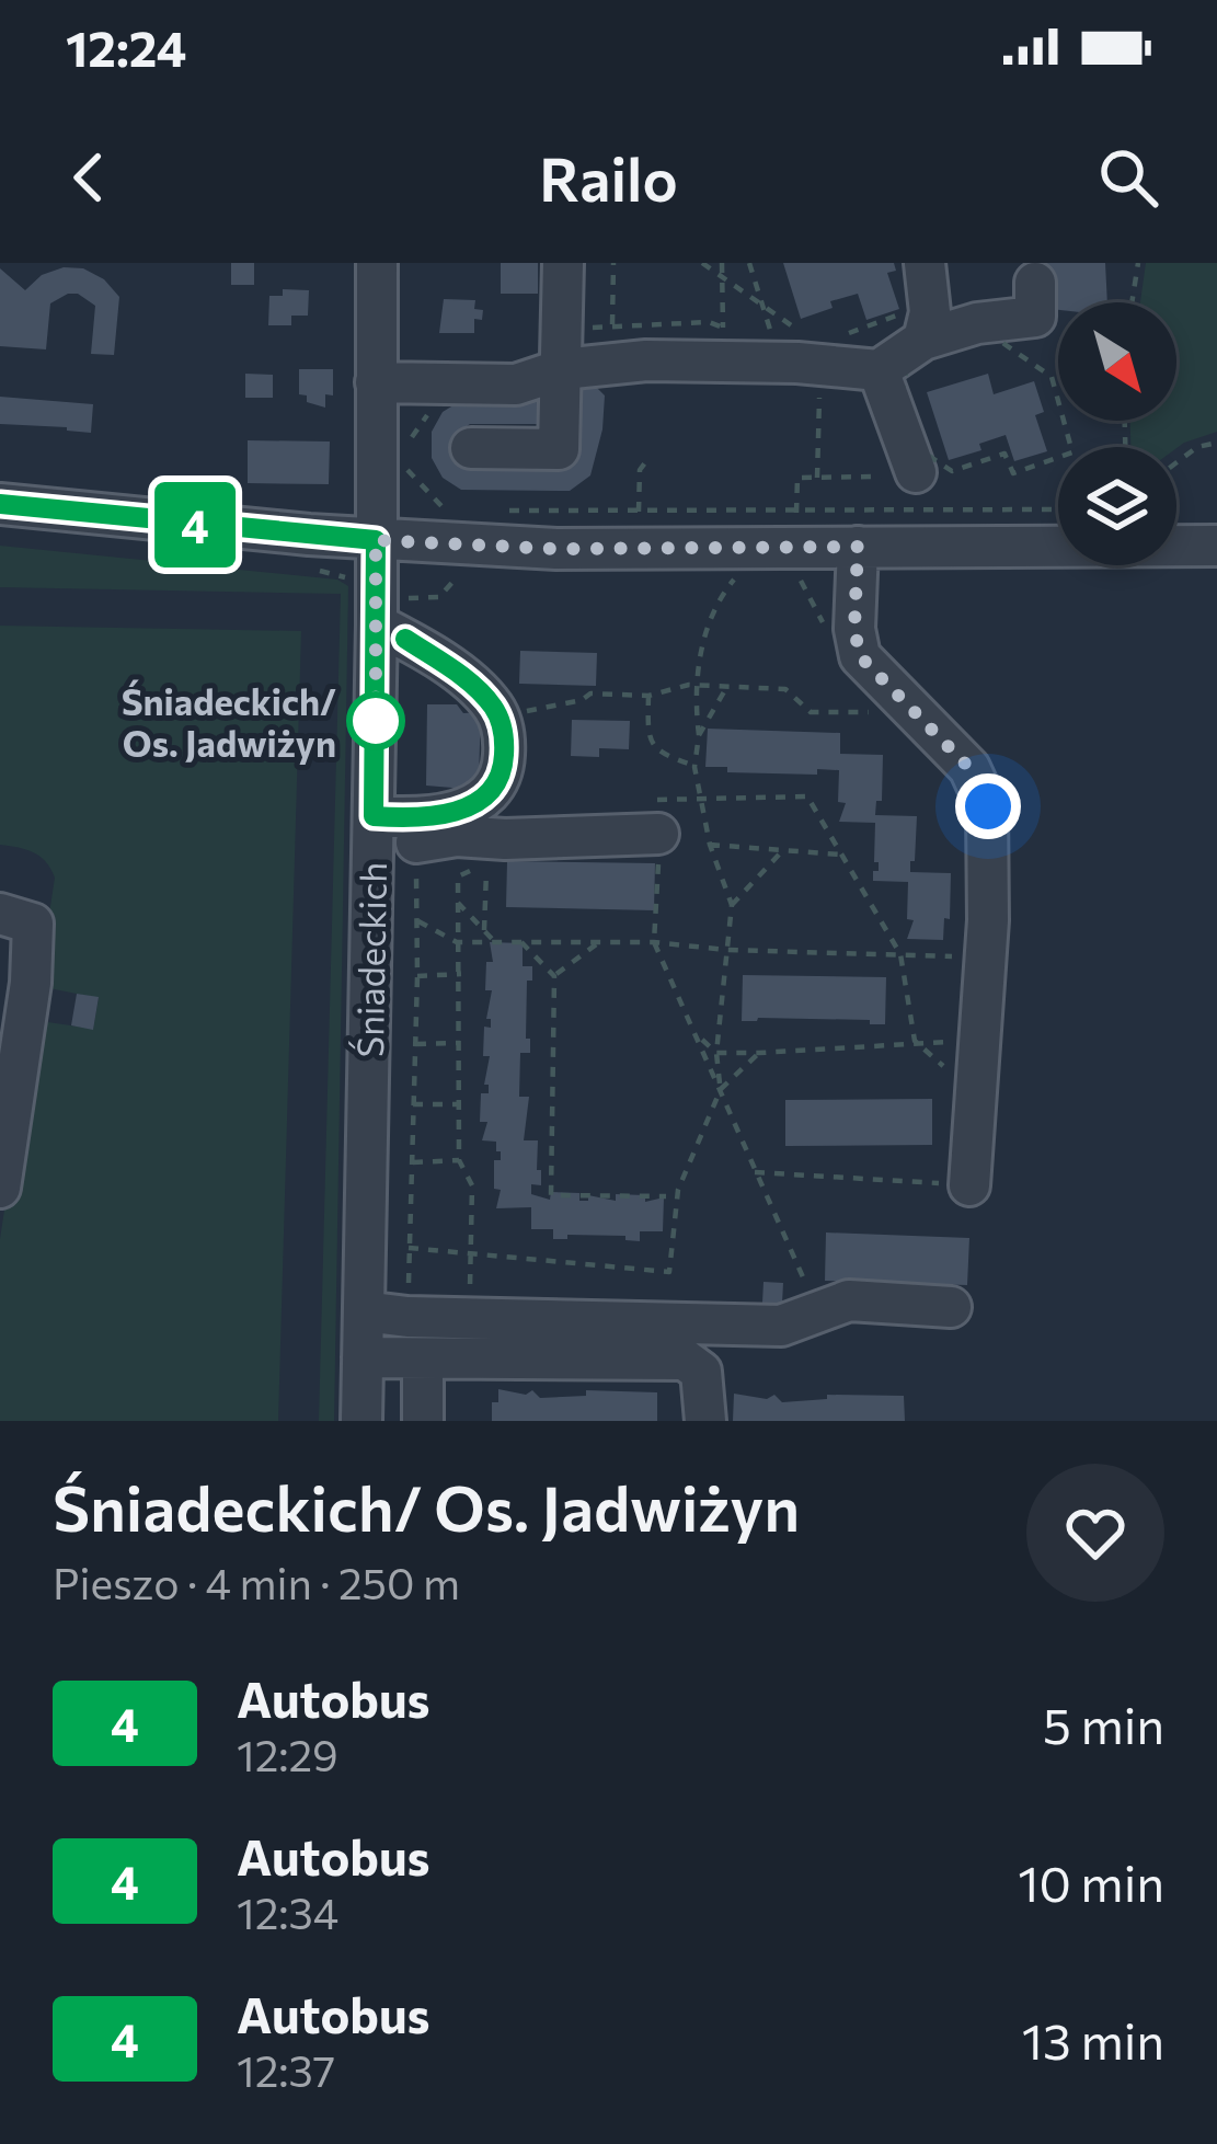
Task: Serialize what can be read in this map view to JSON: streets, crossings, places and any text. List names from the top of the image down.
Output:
{
  "streets": {
    "street": ["Śniadeckich"]
  },
  "places": ["Śniadeckich/ Os. Jadwiżyn"],
  "lines": ["bus line 4"],
  "north": "bottom right",
  "page": {
    "status": "12:24",
    "header": "Railo",
    "on_map": "4",
    "heading": ["Śniadeckich/ Os. Jadwiżyn", "Pieszo · 4 min · 250 m"],
    "list": [
      {
        "mark": "4",
        "name": "Autobus",
        "note": "12:29",
        "value": "5 min"
      },
      {
        "mark": "4",
        "name": "Autobus",
        "note": "12:34",
        "value": "10 min"
      },
      {
        "mark": "4",
        "name": "Autobus",
        "note": "12:37",
        "value": "13 min"
      }
    ]
  }
}
